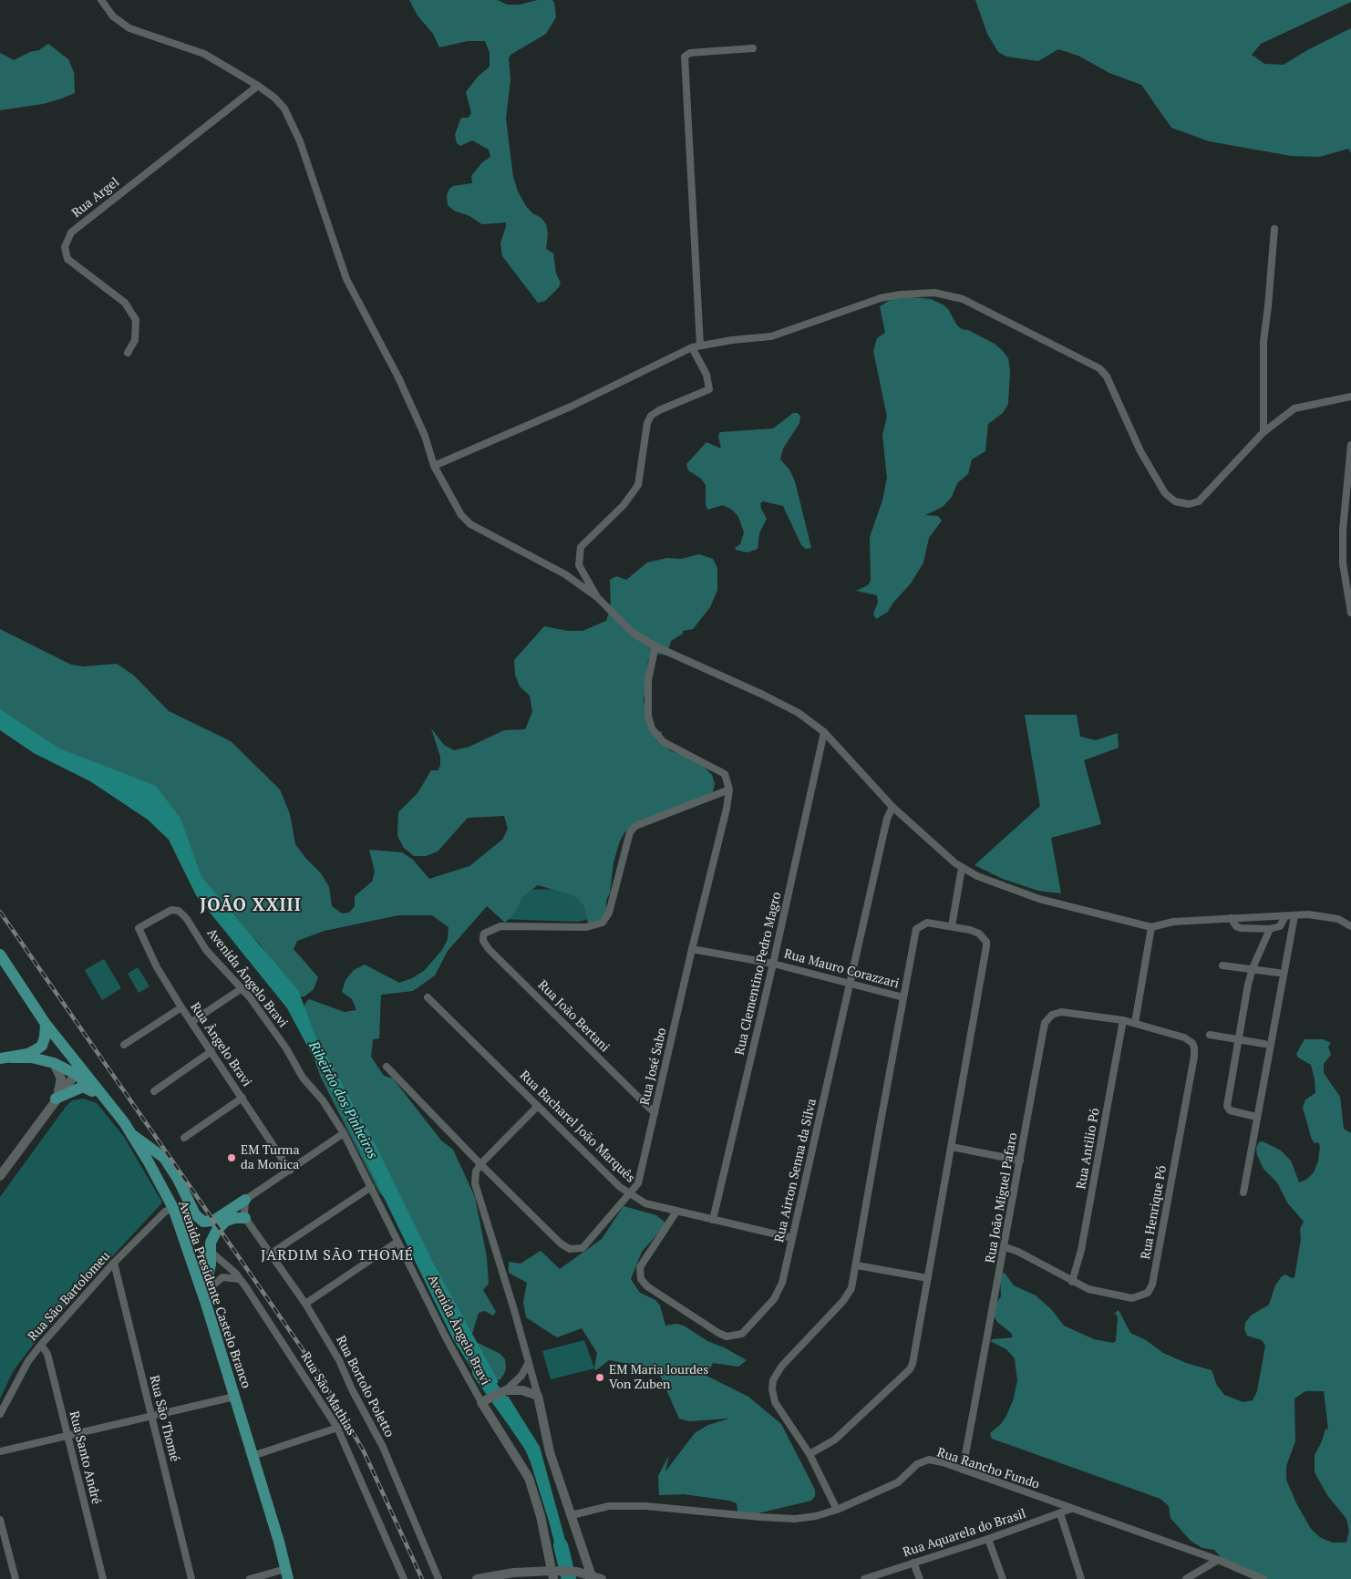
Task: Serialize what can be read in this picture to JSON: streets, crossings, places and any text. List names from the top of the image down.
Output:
{
  "streets": {
    "main road": ["Avenida Presidente Castelo Branco"],
    "street": [
      "Rua Argel",
      "Rua Mauro Corazzari",
      "Rua Clementino Pedro Magro",
      "Avenida Ângelo Bravi",
      "Rua João Bertani",
      "Rua Ângelo Bravi",
      "Rua José Sabo",
      "Rua Bacharel João Marquês",
      "Rua Antilio Pó",
      "Rua Airton Senna da Silva",
      "Rua João Miguel Pafaro",
      "Rua Henrique Pó",
      "Rua São Bartolomeu",
      "Rua Bortolo Poletto",
      "Rua São Mathias",
      "Rua São Thomé",
      "Rua Santo André",
      "Rua Rancho Fundo",
      "Rua Aquarela do Brasil"
    ]
  },
  "crossings": [
    ["Rua Mauro Corazzari", "Rua Clementino Pedro Magro"],
    ["Rua Mauro Corazzari", "Rua José Sabo"],
    ["Rua Mauro Corazzari", "Rua Airton Senna da Silva"],
    ["Rua Clementino Pedro Magro", "Rua Bacharel João Marquês"],
    ["Avenida Ângelo Bravi", "Rua Ângelo Bravi"],
    ["Rua João Bertani", "Rua José Sabo"],
    ["Rua José Sabo", "Rua Bacharel João Marquês"],
    ["Rua Bacharel João Marquês", "Rua Airton Senna da Silva"],
    ["Rua Antilio Pó", "Rua João Miguel Pafaro"],
    ["Rua Antilio Pó", "Rua Henrique Pó"],
    ["Rua João Miguel Pafaro", "Rua Henrique Pó"],
    ["Rua João Miguel Pafaro", "Rua Rancho Fundo"],
    ["Avenida Presidente Castelo Branco", "Rua São Bartolomeu"],
    ["Rua São Bartolomeu", "Rua São Thomé"],
    ["Rua São Bartolomeu", "Rua Santo André"],
    ["Rua Rancho Fundo", "Rua Aquarela do Brasil"]
  ],
  "districts": ["JOÃO XXIII", "JARDIM SÃO THOMÉ"],
  "water": ["Ribeirão dos Pinheiros"],
  "places": ["EM Turma da Monica", "EM Maria lourdes Von Zuben"]
}
